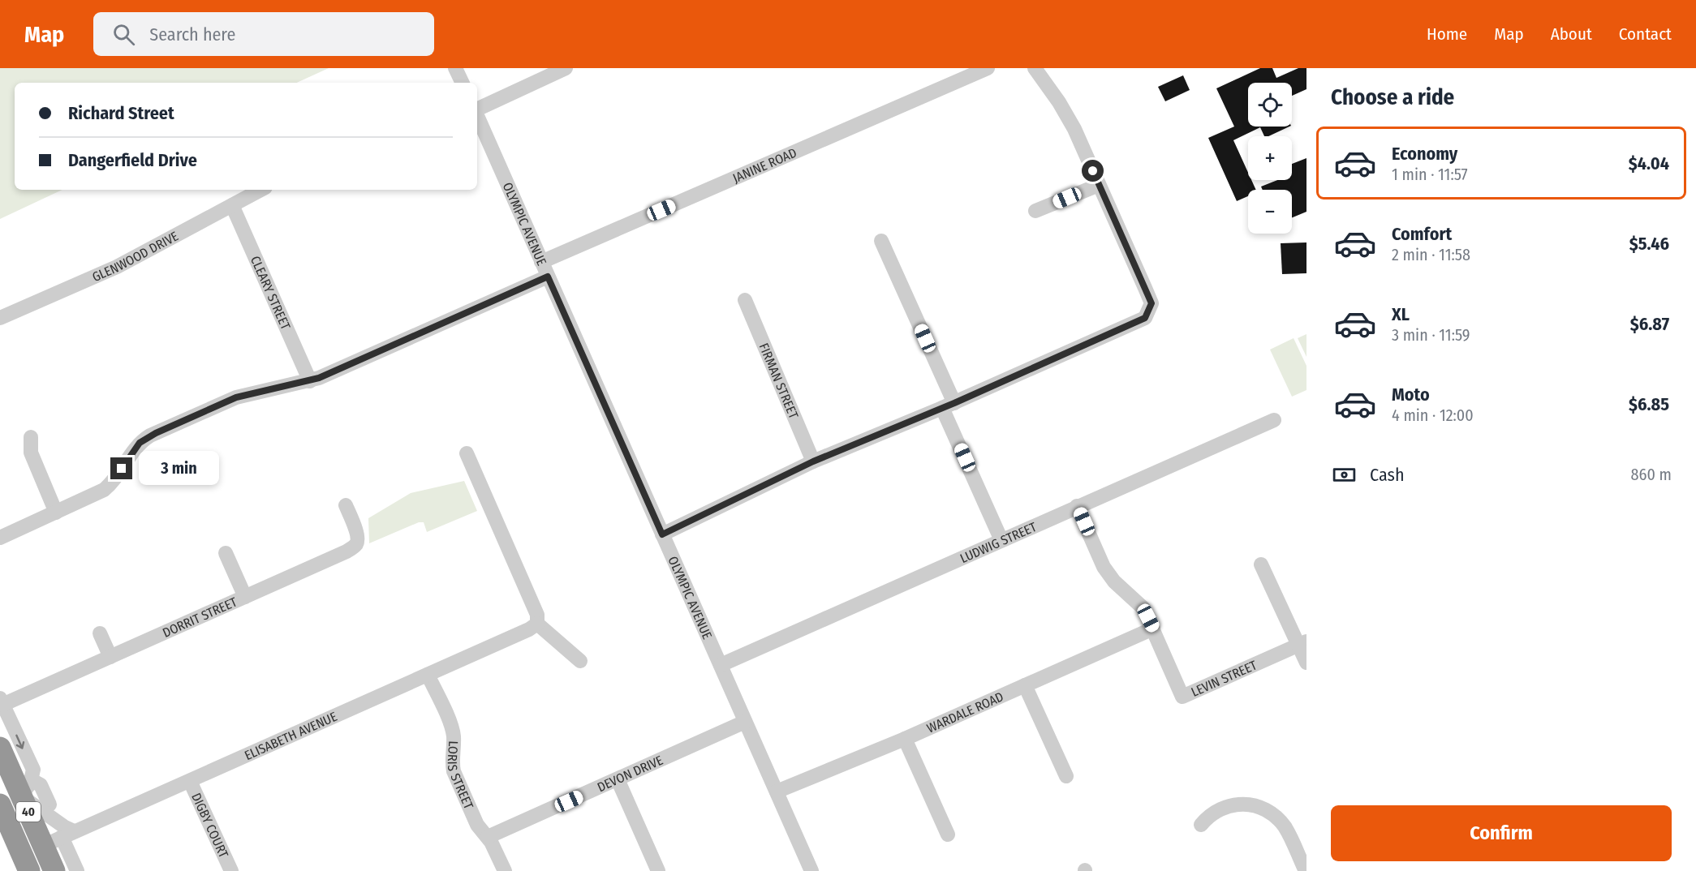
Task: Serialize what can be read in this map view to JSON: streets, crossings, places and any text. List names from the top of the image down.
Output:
{
  "streets": {
    "highway": ["40"],
    "street": [
      "JANINE ROAD",
      "OLYMPIC AVENUE",
      "GLENWOOD DRIVE",
      "CLEARY STREET",
      "FIRMAN STREET",
      "LUDWIG STREET",
      "DORRIT STREET",
      "LEVIN STREET",
      "WARDALE ROAD",
      "ELISABETH AVENUE",
      "DEVON DRIVE",
      "LORIS STREET",
      "DIGBY COURT"
    ]
  },
  "crossings": [
    ["JANINE ROAD", "OLYMPIC AVENUE"],
    ["OLYMPIC AVENUE", "LUDWIG STREET"],
    ["OLYMPIC AVENUE", "WARDALE ROAD"],
    ["OLYMPIC AVENUE", "DEVON DRIVE"],
    ["GLENWOOD DRIVE", "CLEARY STREET"],
    ["LUDWIG STREET", "LEVIN STREET"],
    ["LEVIN STREET", "WARDALE ROAD"],
    ["ELISABETH AVENUE", "LORIS STREET"],
    ["ELISABETH AVENUE", "40"],
    ["ELISABETH AVENUE", "DIGBY COURT"],
    ["DEVON DRIVE", "LORIS STREET"]
  ],
  "page": {
    "header": "Map",
    "search": "Search here",
    "nav": [
      "Home",
      "Map",
      "About",
      "Contact"
    ],
    "heading": "Choose a ride",
    "map_buttons": ["+", "−"],
    "banner": ["Richard Street", "Dangerfield Drive"],
    "list": [
      {
        "name": "Economy",
        "note": "1 min · 11:57",
        "value": "$4.04"
      },
      {
        "name": "Comfort",
        "note": "2 min · 11:58",
        "value": "$5.46"
      },
      {
        "name": "XL",
        "note": "3 min · 11:59",
        "value": "$6.87"
      },
      {
        "name": "Moto",
        "note": "4 min · 12:00",
        "value": "$6.85"
      }
    ],
    "pay": ["Cash", "860 m"],
    "bubble": "3 min",
    "buttons": "Confirm"
  }
}
